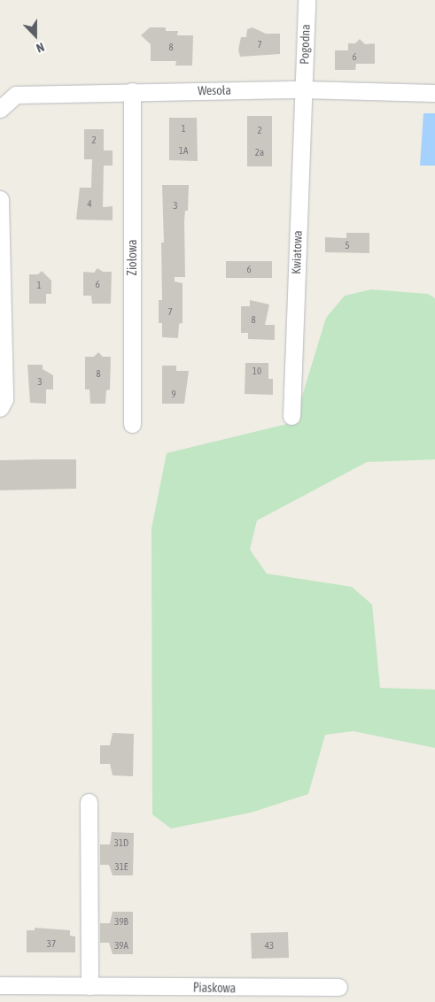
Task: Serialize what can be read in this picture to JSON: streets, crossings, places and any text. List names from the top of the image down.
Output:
{
  "streets": {
    "street": [
      "Pogodna",
      "Wesoła",
      "Kwiatowa",
      "Ziołowa",
      "Piaskowa"
    ]
  },
  "crossings": [
    ["Pogodna", "Wesoła"],
    ["Pogodna", "Kwiatowa"],
    ["Wesoła", "Kwiatowa"],
    ["Wesoła", "Ziołowa"]
  ],
  "house_numbers": [
    "7",
    "8",
    "6",
    "1",
    "2",
    "2",
    "1A",
    "2a",
    "4",
    "3",
    "5",
    "6",
    "6",
    "1",
    "7",
    "8",
    "10",
    "8",
    "3",
    "9",
    "31D",
    "31E",
    "39B",
    "37",
    "39A",
    "43"
  ],
  "north": "bottom"
}
